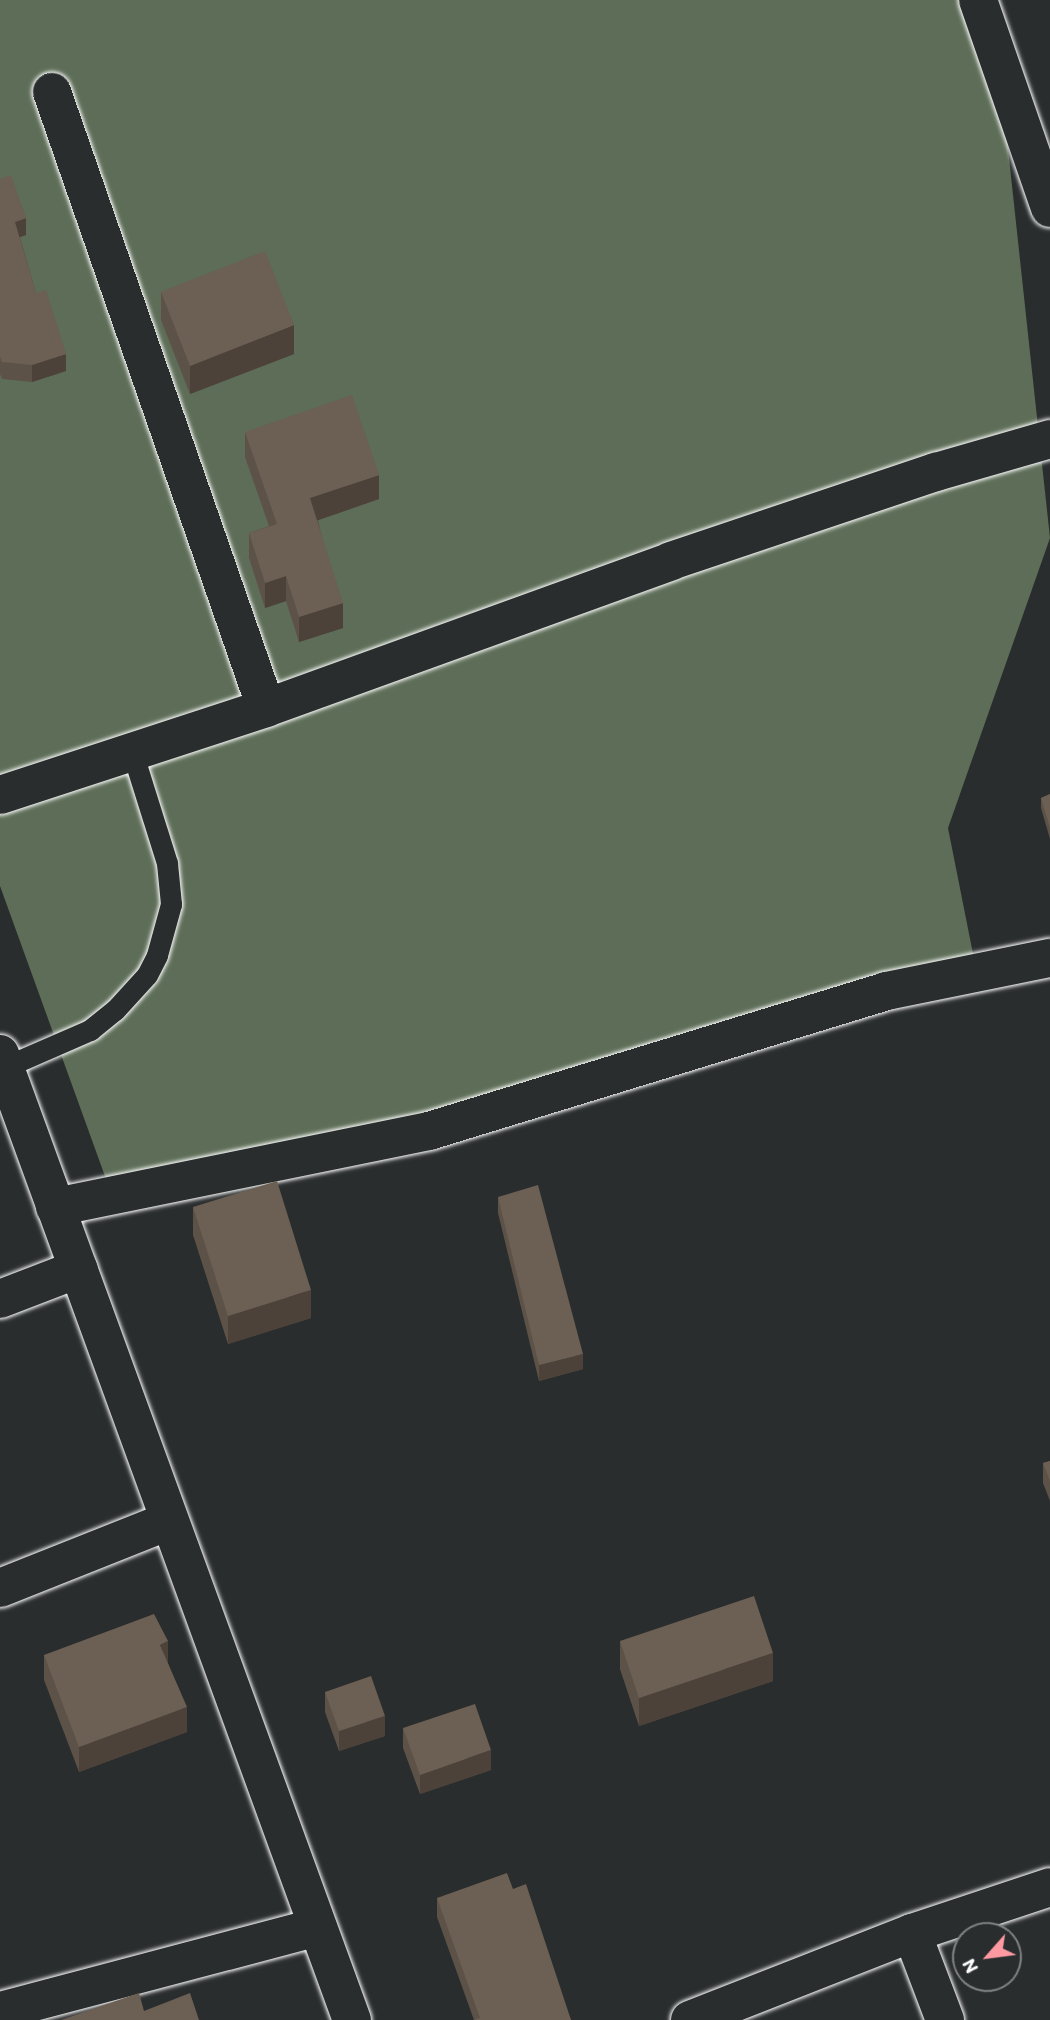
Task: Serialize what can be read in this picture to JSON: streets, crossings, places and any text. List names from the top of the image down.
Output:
{
  "north": "bottom left"
}
